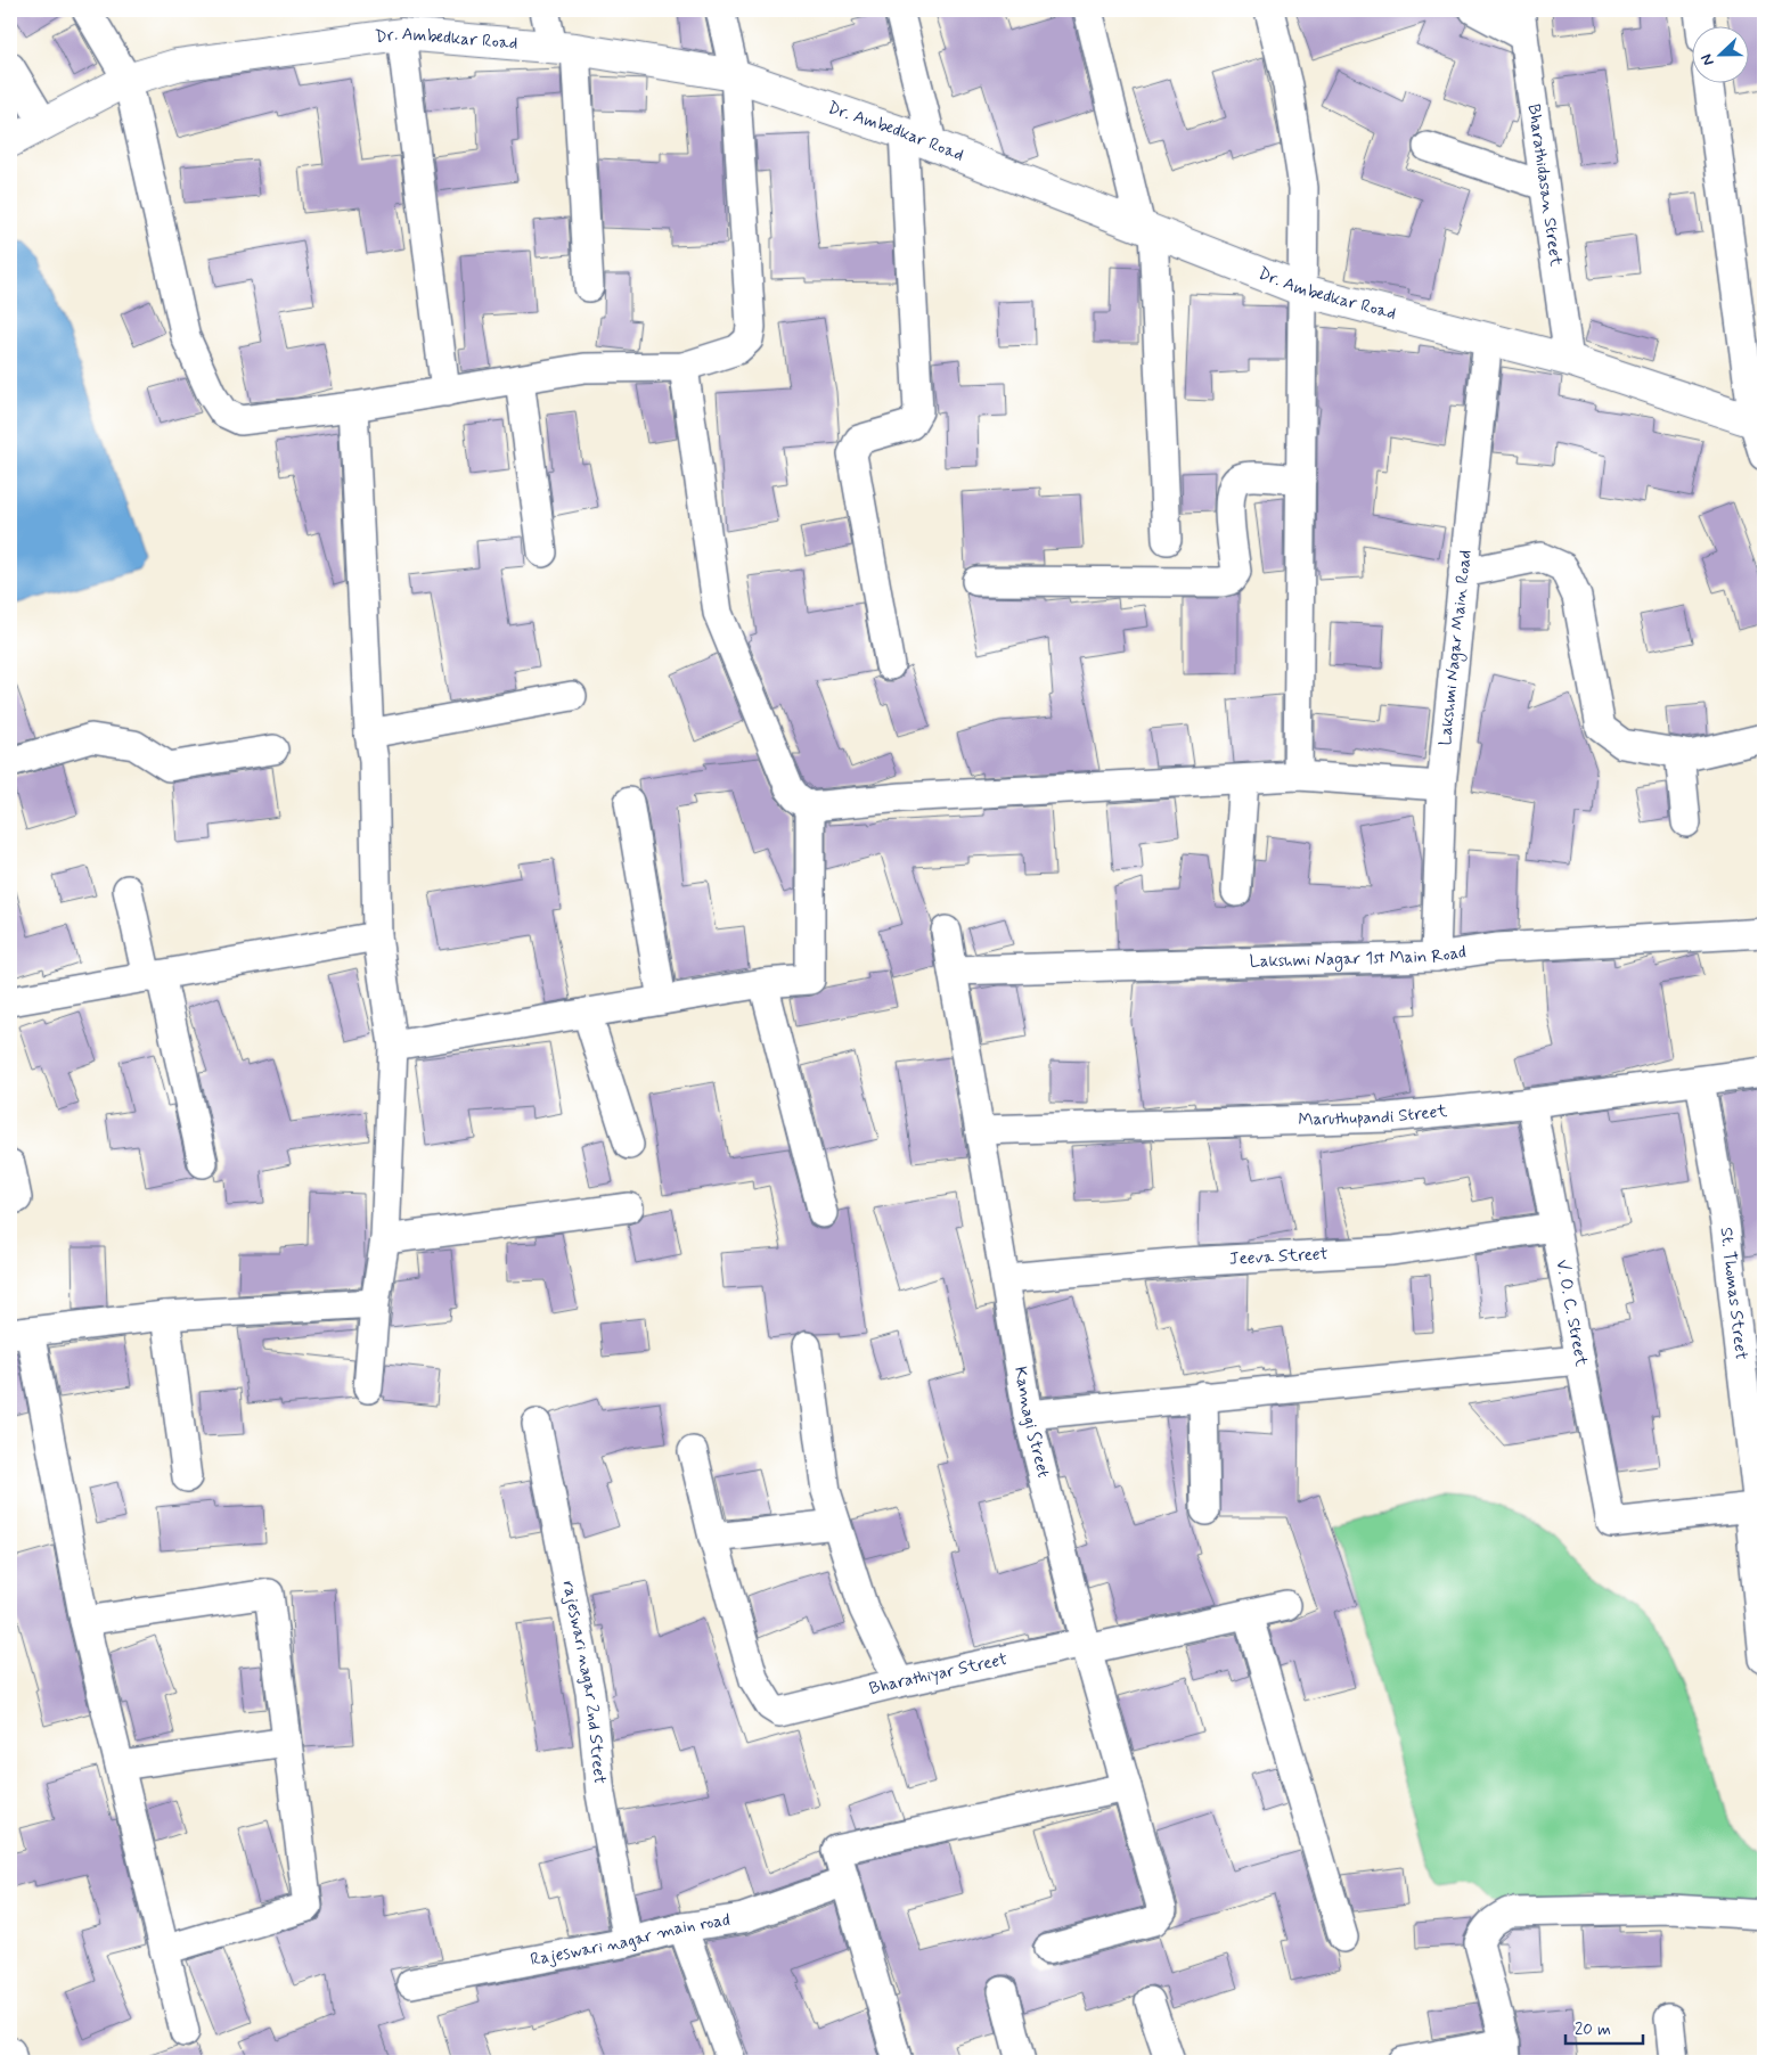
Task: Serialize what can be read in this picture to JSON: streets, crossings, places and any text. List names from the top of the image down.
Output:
{
  "streets": {
    "street": [
      "Dr. Ambedkar Road",
      "Bharathidasan Street",
      "Lakshmi Nagar Main Road",
      "Lakshmi Nagar 1st Main Road",
      "Maruthupandi Street",
      "Jeeva Street",
      "St. Thomas Street",
      "V. O. C. Street",
      "Kannagi Street",
      "Bharathiyar Street",
      "rajeswari nagar 2nd Street",
      "Rajeswari nagar main road"
    ]
  },
  "crossings": [
    ["Dr. Ambedkar Road", "Bharathidasan Street"],
    ["Dr. Ambedkar Road", "Lakshmi Nagar Main Road"],
    ["Lakshmi Nagar Main Road", "Lakshmi Nagar 1st Main Road"],
    ["Lakshmi Nagar 1st Main Road", "Kannagi Street"],
    ["Maruthupandi Street", "St. Thomas Street"],
    ["Maruthupandi Street", "V. O. C. Street"],
    ["Maruthupandi Street", "Kannagi Street"],
    ["Jeeva Street", "V. O. C. Street"],
    ["Jeeva Street", "Kannagi Street"],
    ["St. Thomas Street", "V. O. C. Street"],
    ["Kannagi Street", "Bharathiyar Street"],
    ["rajeswari nagar 2nd Street", "Rajeswari nagar main road"]
  ],
  "scale_bar": "20 m",
  "north": "left"
}
